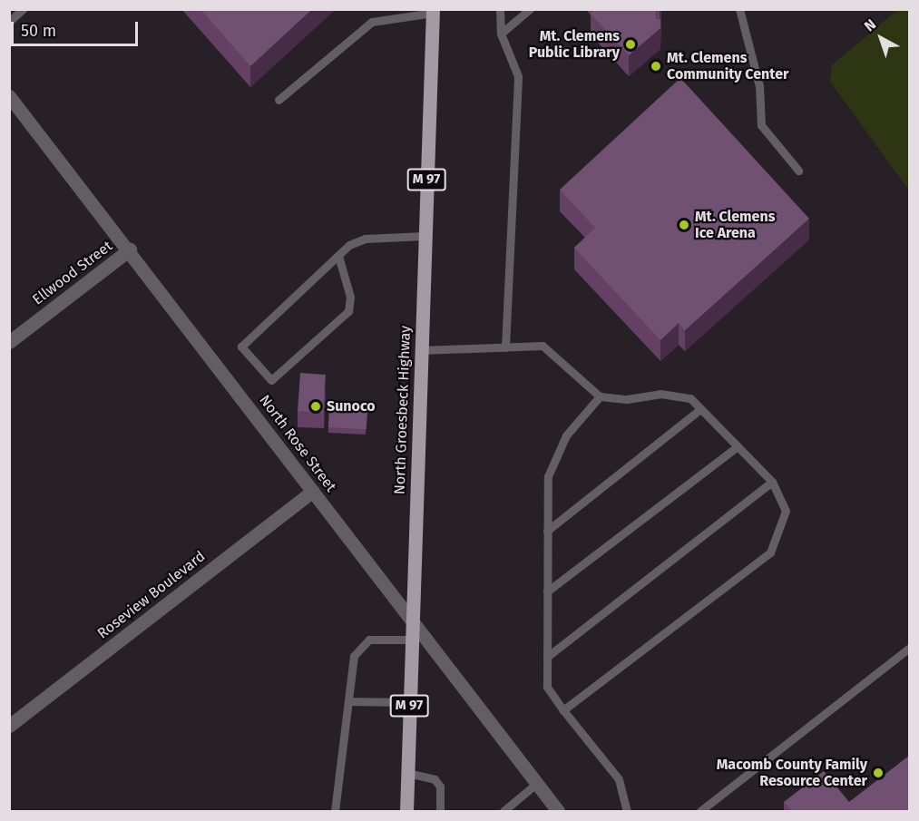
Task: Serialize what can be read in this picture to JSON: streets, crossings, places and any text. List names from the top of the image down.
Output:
{
  "streets": {
    "main road": ["M 97", "North Groesbeck Highway"],
    "street": ["Ellwood Street", "North Rose Street", "Roseview Boulevard"]
  },
  "crossings": [
    ["Ellwood Street", "North Rose Street"],
    ["North Groesbeck Highway", "North Rose Street"],
    ["North Rose Street", "Roseview Boulevard"]
  ],
  "places": [
    "Mt. Clemens Public Library",
    "Mt. Clemens Community Center",
    "Mt. Clemens Ice Arena",
    "Sunoco",
    "Macomb County Family Resource Center"
  ],
  "scale_bar": "50 m",
  "north": "top left"
}
